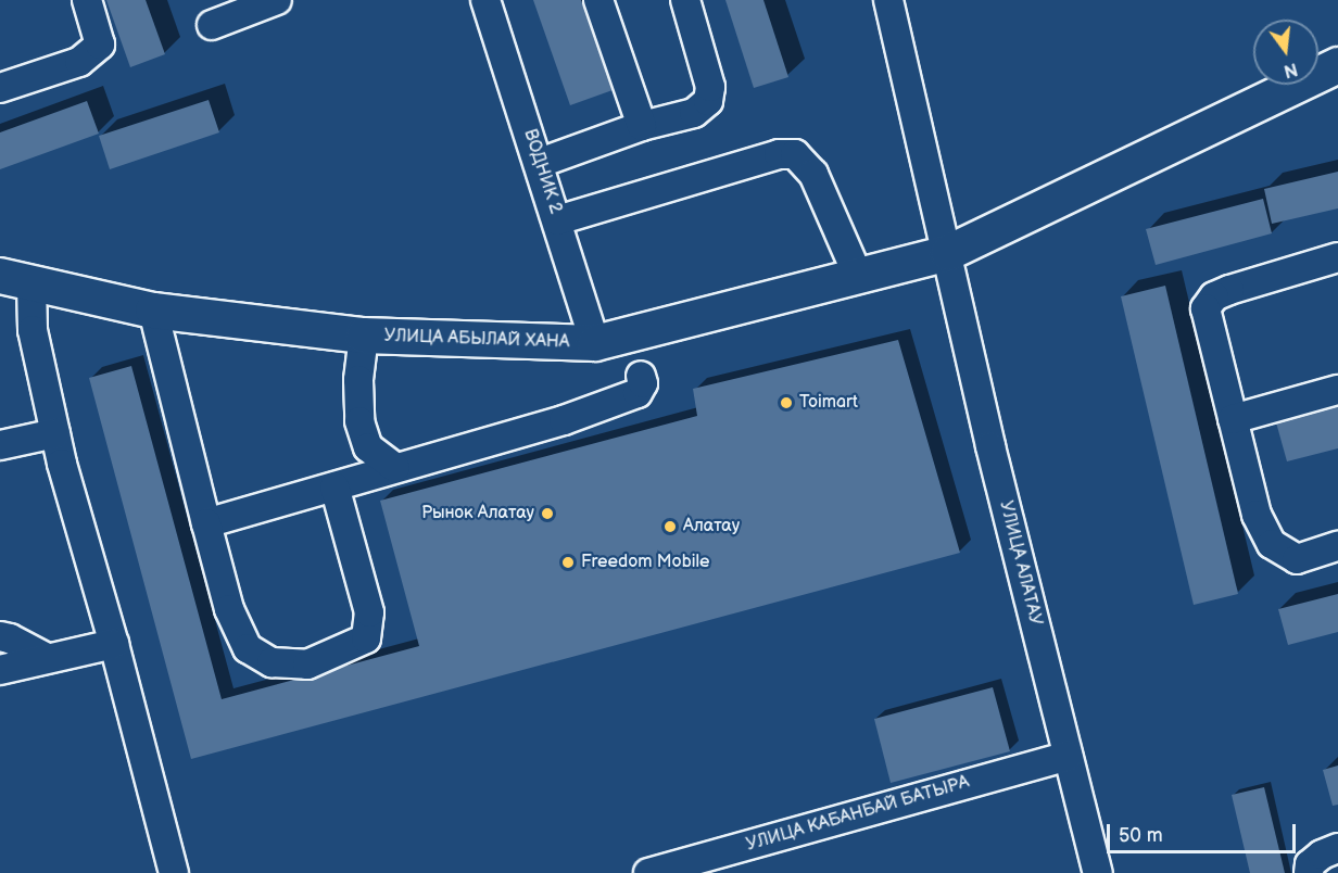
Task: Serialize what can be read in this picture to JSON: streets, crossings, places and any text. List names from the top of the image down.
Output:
{
  "streets": {
    "main road": ["УЛИЦА АБЫЛАЙ ХАНА"],
    "street": ["ВОДНИК 2", "УЛИЦА АЛАТАУ", "УЛИЦА КАБАНБАЙ БАТЫРА"]
  },
  "crossings": [
    ["ВОДНИК 2", "УЛИЦА АБЫЛАЙ ХАНА"],
    ["УЛИЦА АБЫЛАЙ ХАНА", "УЛИЦА АЛАТАУ"],
    ["УЛИЦА АЛАТАУ", "УЛИЦА КАБАНБАЙ БАТЫРА"]
  ],
  "places": [
    "Toimart",
    "Рынок Алатау",
    "Алатау",
    "Freedom Mobile"
  ],
  "scale_bar": "50 m",
  "north": "bottom"
}
